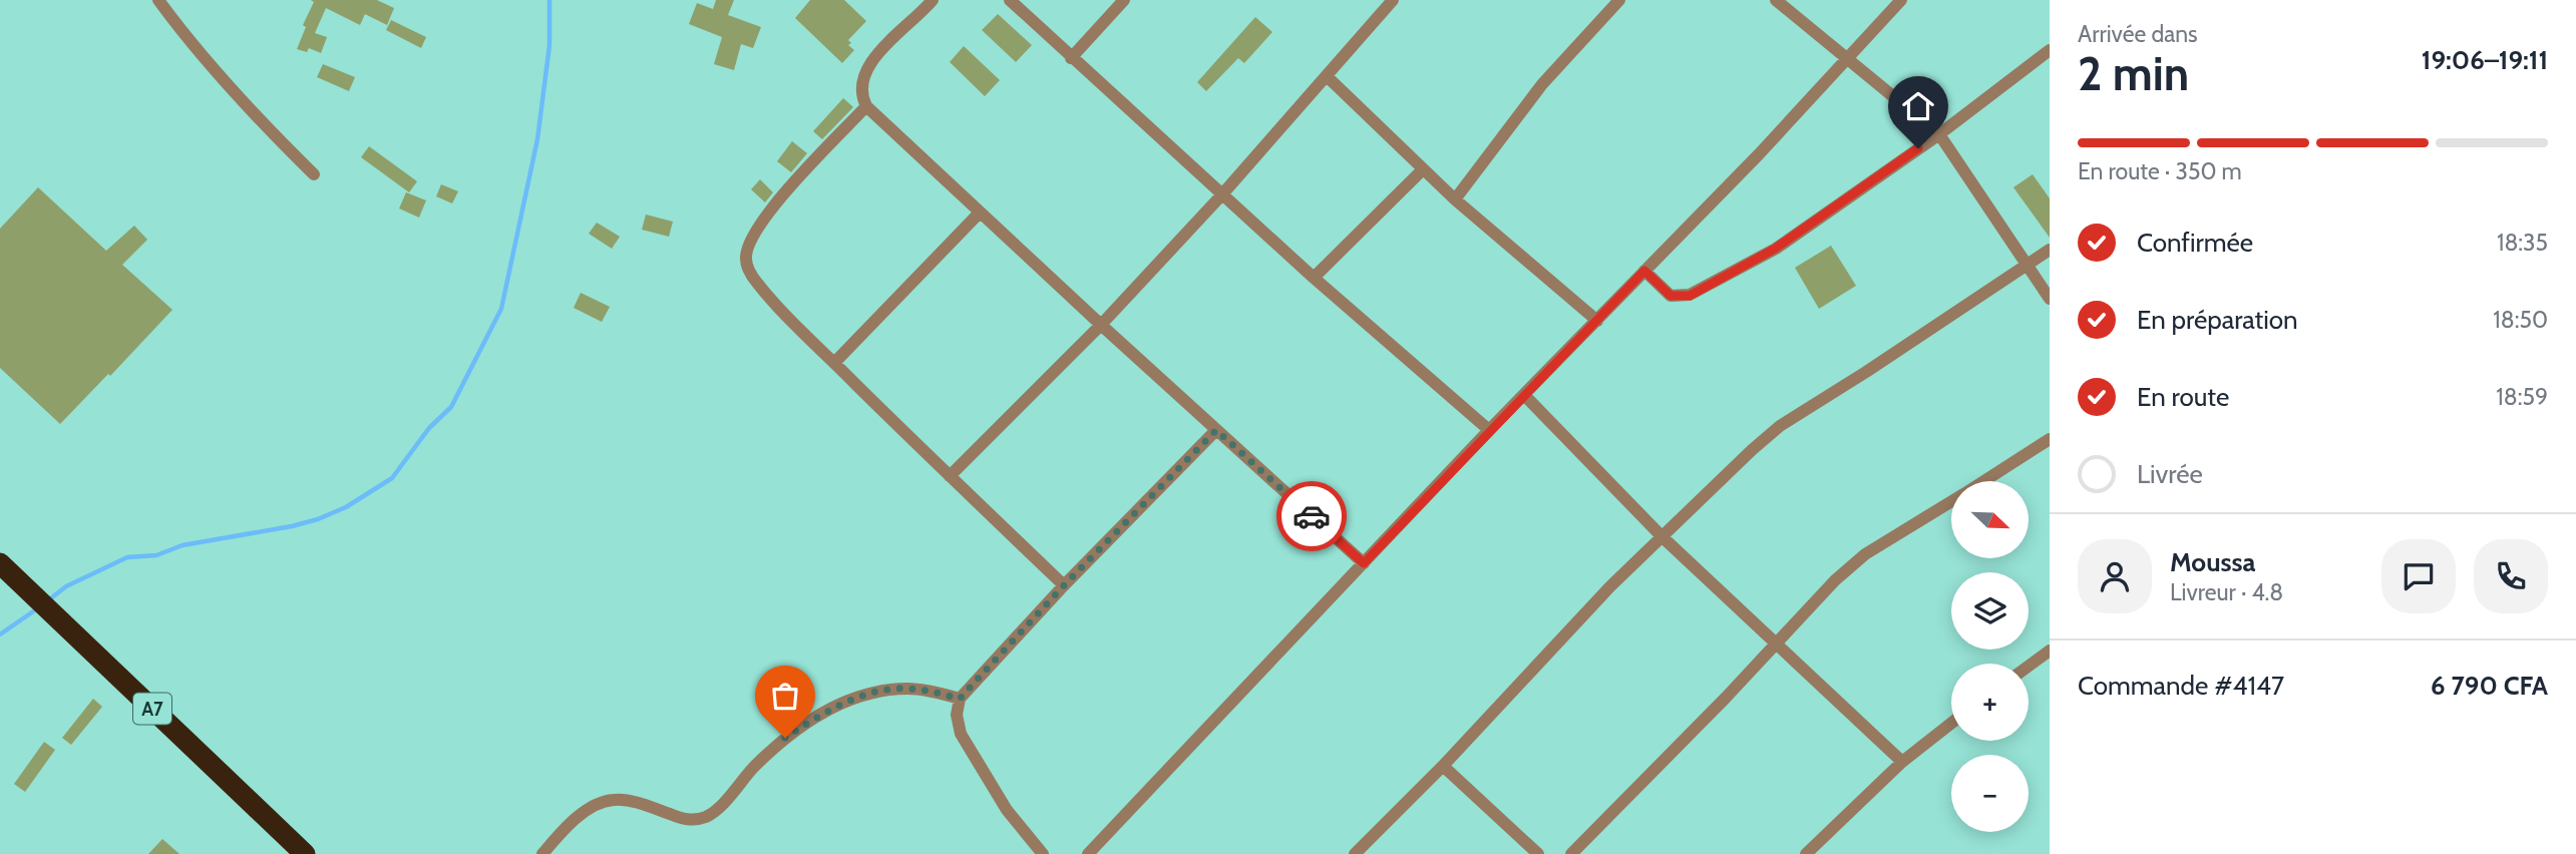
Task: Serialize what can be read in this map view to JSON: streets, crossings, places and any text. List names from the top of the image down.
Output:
{
  "streets": {
    "highway": ["A7"]
  },
  "north": "bottom right",
  "page": {
    "heading": ["2 min", "Arrivée dans", "19:06–19:11"],
    "panel": [
      "Moussa",
      "Livreur · 4.8",
      "Commande #4147",
      "6 790 CFA"
    ],
    "bar": "En route · 350 m",
    "list": [
      ["Confirmée", "18:35"],
      ["En préparation", "18:50"],
      ["En route", "18:59"],
      "Livrée"
    ],
    "map_buttons": ["+", "−"]
  }
}
